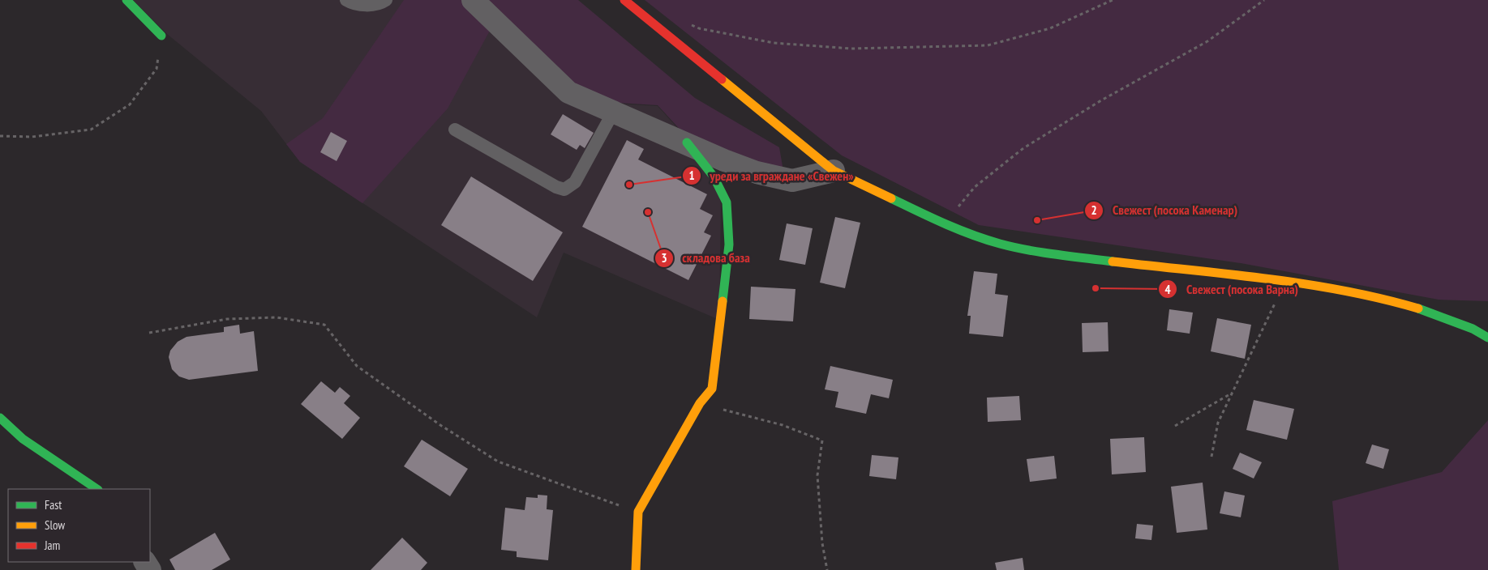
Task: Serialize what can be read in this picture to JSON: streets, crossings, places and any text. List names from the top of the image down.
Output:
{
  "places": [
    "уреди за вграждане «Свежен»",
    "складова база",
    "Свежест (посока Каменар)",
    "Свежест (посока Варна)"
  ],
  "legend": ["Fast", "Slow", "Jam"]
}
